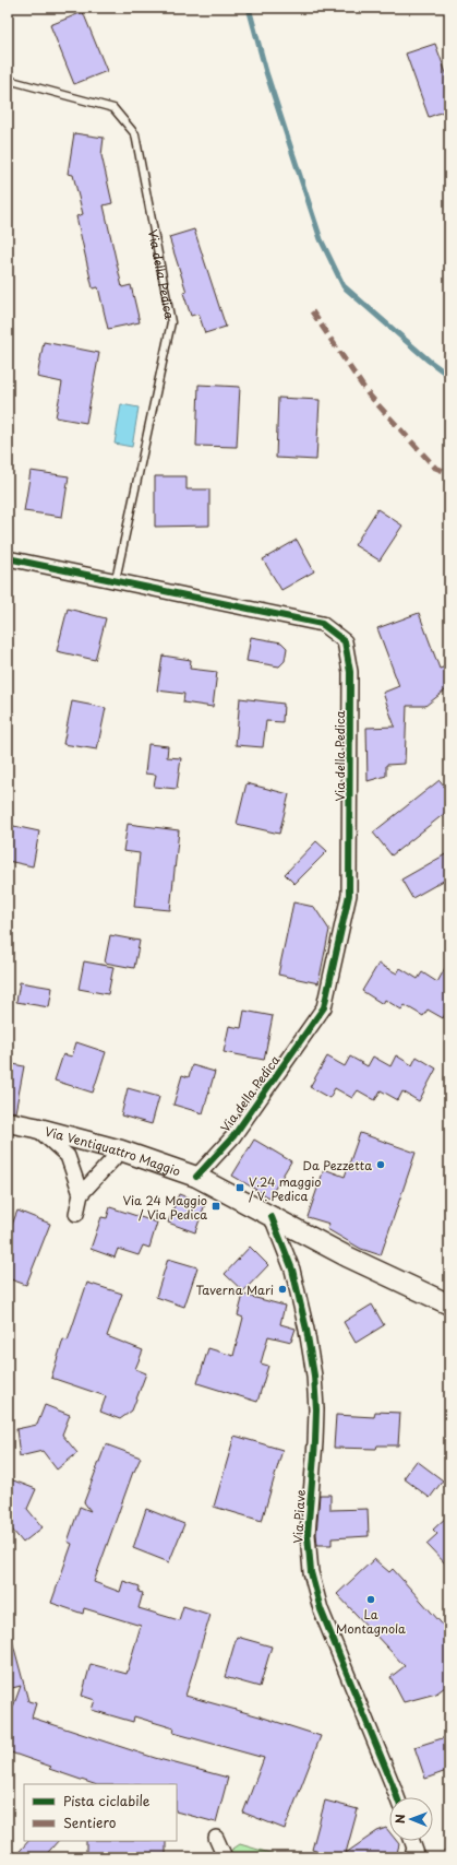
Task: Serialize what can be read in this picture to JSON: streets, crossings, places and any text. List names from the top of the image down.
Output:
{
  "streets": {
    "main road": ["Via Ventiquattro Maggio"],
    "street": ["Via della Pedica", "Via Piave"]
  },
  "crossings": [
    ["Via della Pedica", "Via Ventiquattro Maggio"],
    ["Via Ventiquattro Maggio", "Via Piave"]
  ],
  "places": {
    "other": ["Da Pezzetta", "Taverna Mari", "La Montagnola"],
    "transit": ["V.24 maggio / V. Pedica", "Via 24 Maggio / Via Pedica"]
  },
  "legend": ["Pista ciclabile", "Sentiero"],
  "north": "left"
}
